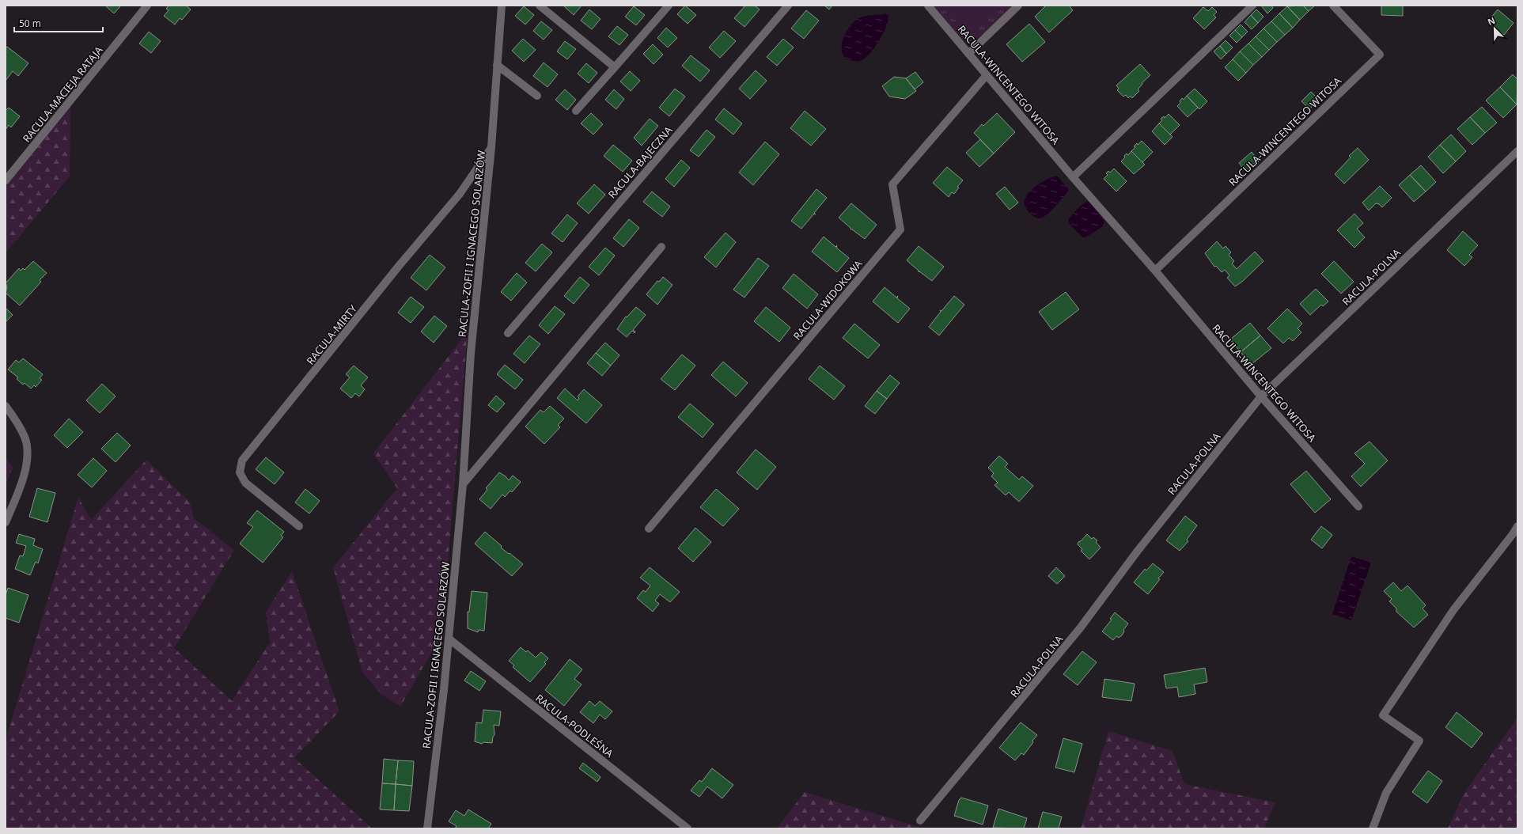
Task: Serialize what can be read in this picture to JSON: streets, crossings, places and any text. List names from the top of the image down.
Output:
{
  "streets": {
    "street": [
      "RACULA-WINCENTEGO WITOSA",
      "RACULA-MACIEJA RATAJA",
      "RACULA-BAJECZNA",
      "RACULA-ZOFII I IGNACEGO SOLARZÓW",
      "RACULA-POLNA",
      "RACULA-WIDOKOWA",
      "RACULA-MIRTY",
      "RACULA-PODLEŚNA"
    ]
  },
  "crossings": [
    ["RACULA-WINCENTEGO WITOSA", "RACULA-POLNA"],
    ["RACULA-WINCENTEGO WITOSA", "RACULA-WIDOKOWA"],
    ["RACULA-ZOFII I IGNACEGO SOLARZÓW", "RACULA-MIRTY"],
    ["RACULA-ZOFII I IGNACEGO SOLARZÓW", "RACULA-PODLEŚNA"]
  ],
  "scale_bar": "50 m",
  "north": "top left"
}
